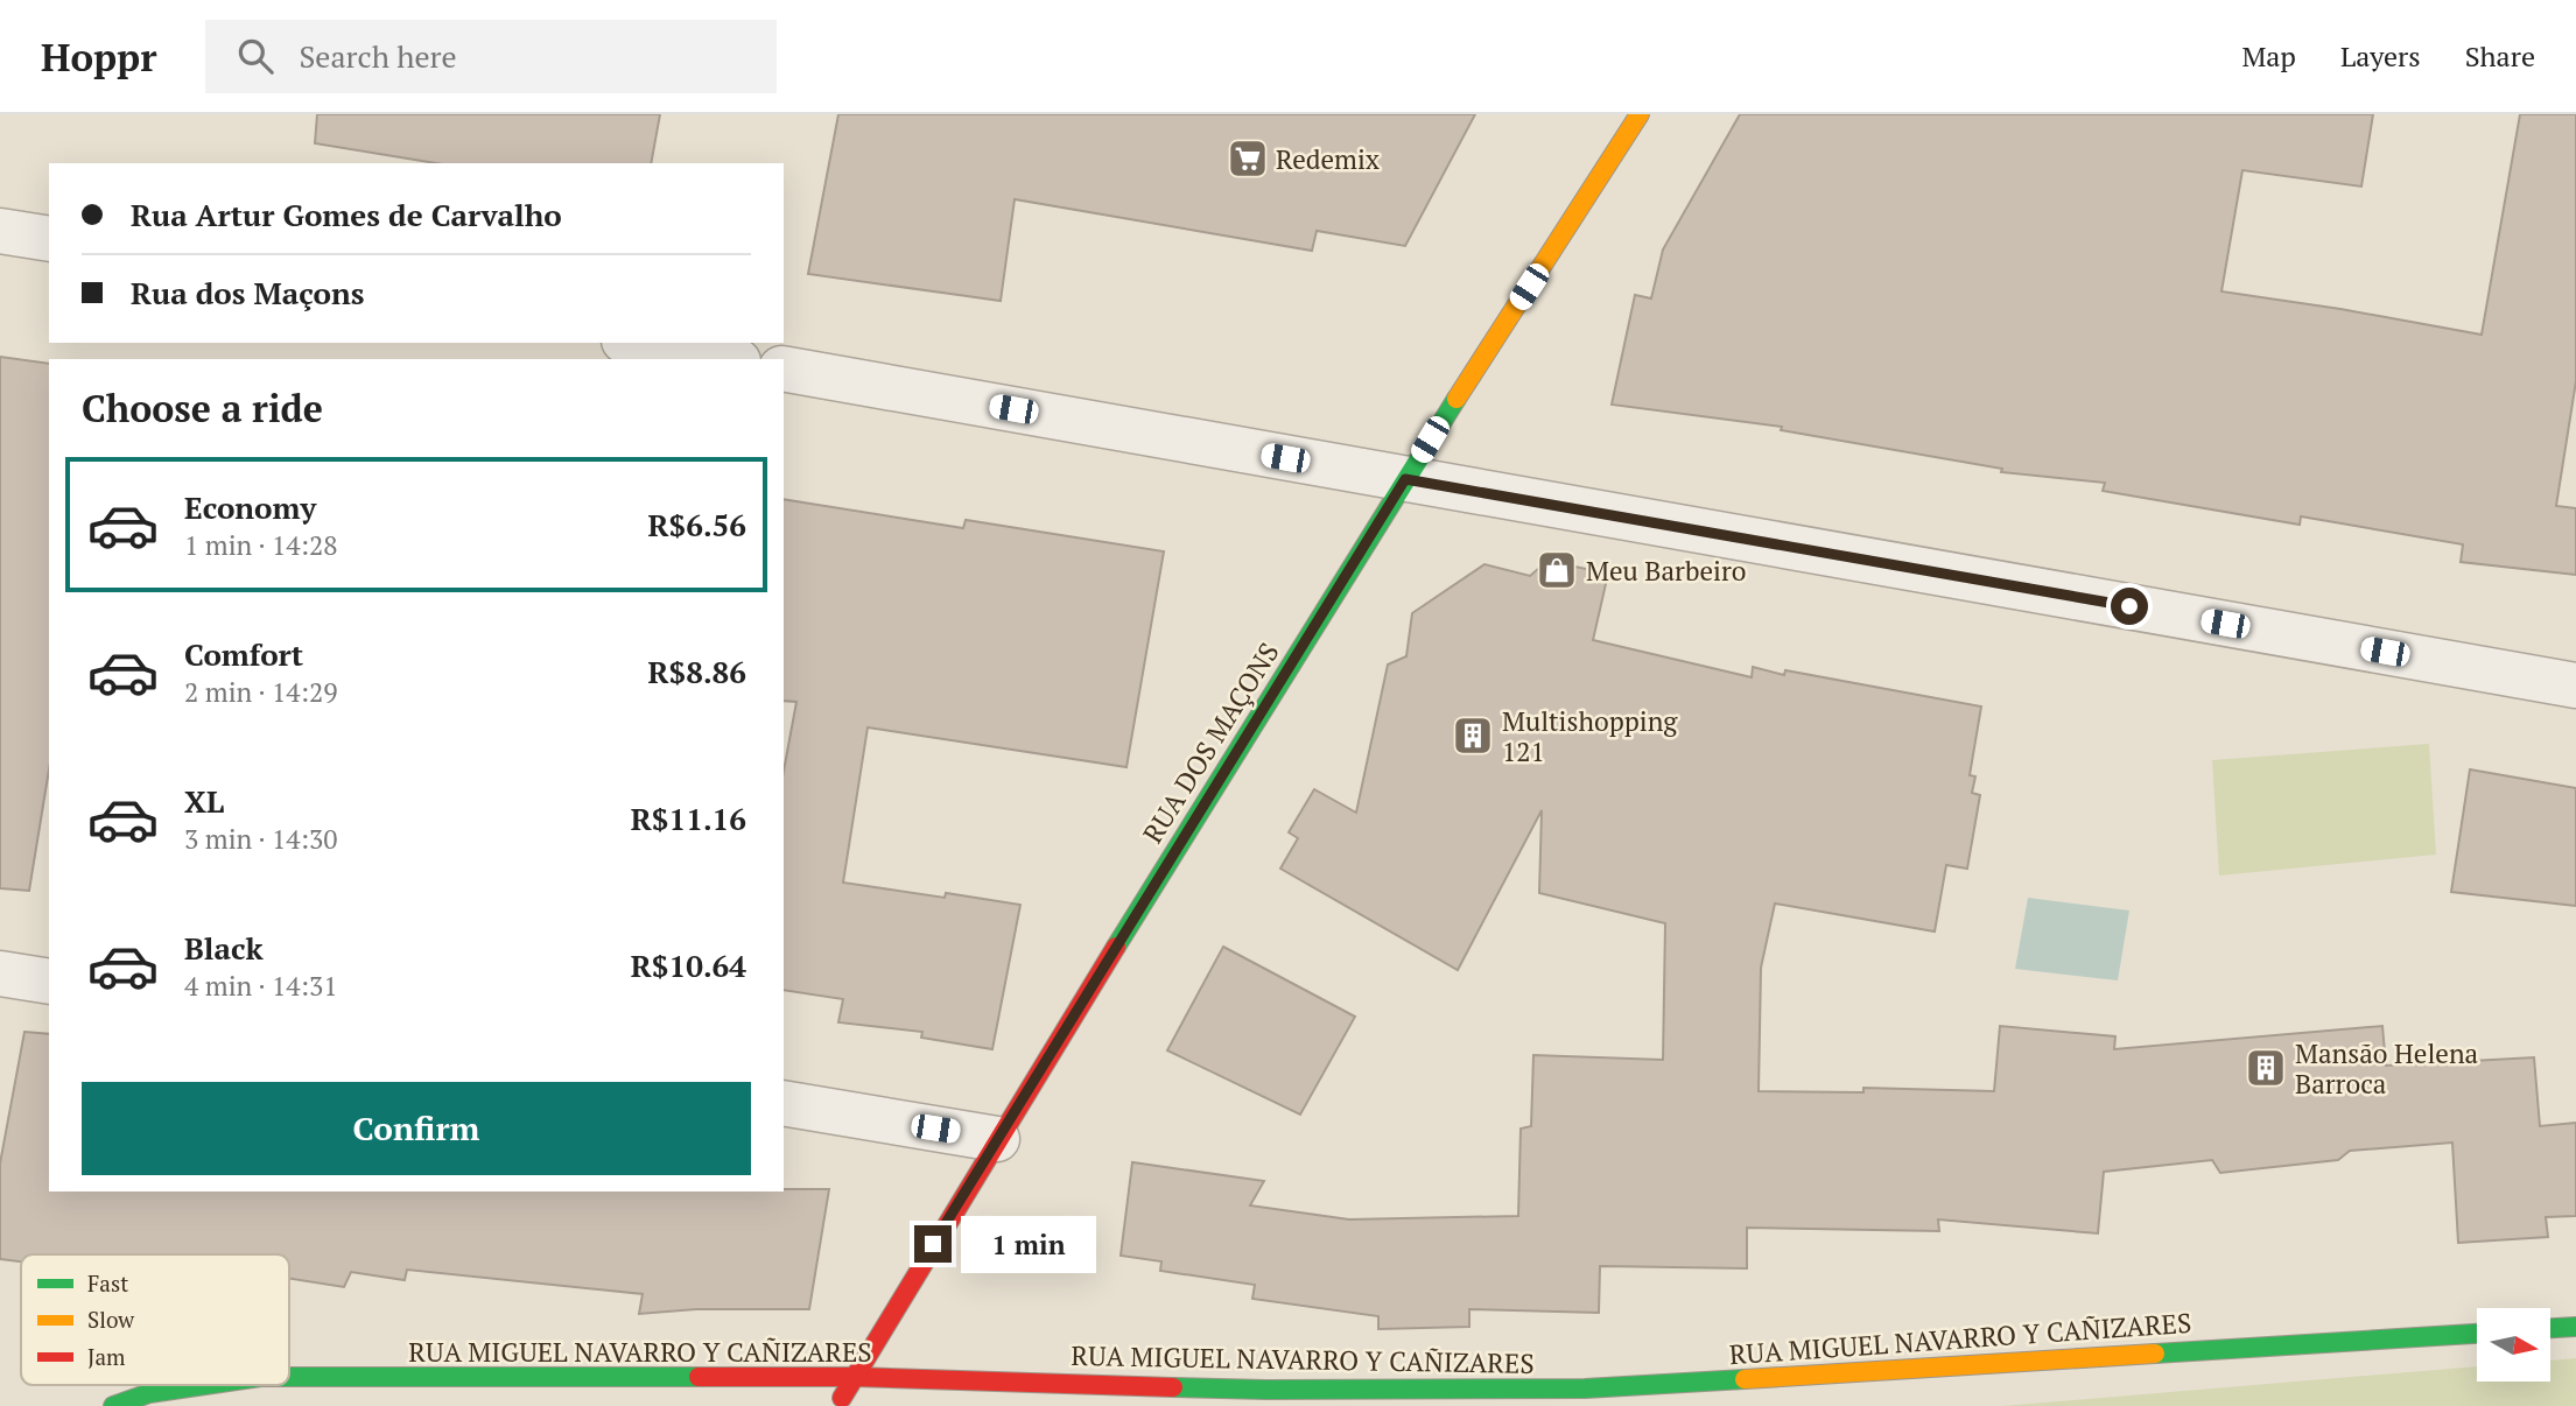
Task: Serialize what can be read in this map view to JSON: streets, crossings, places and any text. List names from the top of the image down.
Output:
{
  "streets": {
    "street": ["RUA DOS MAÇONS", "RUA MIGUEL NAVARRO Y CAÑIZARES"]
  },
  "crossings": [
    ["RUA DOS MAÇONS", "RUA MIGUEL NAVARRO Y CAÑIZARES"]
  ],
  "places": {
    "supermarket": ["Redemix"],
    "shop": ["Meu Barbeiro"],
    "building": ["Multishopping 121", "Mansão Helena Barroca"]
  },
  "legend": ["Fast", "Slow", "Jam"],
  "north": "right",
  "page": {
    "header": "Hoppr",
    "search": "Search here",
    "nav": ["Map", "Layers", "Share"],
    "banner": ["Rua Artur Gomes de Carvalho", "Rua dos Maçons"],
    "heading": "Choose a ride",
    "list": [
      {
        "name": "Economy",
        "note": "1 min · 14:28",
        "value": "R$6.56"
      },
      {
        "name": "Comfort",
        "note": "2 min · 14:29",
        "value": "R$8.86"
      },
      {
        "name": "XL",
        "note": "3 min · 14:30",
        "value": "R$11.16"
      },
      {
        "name": "Black",
        "note": "4 min · 14:31",
        "value": "R$10.64"
      }
    ],
    "buttons": "Confirm",
    "bubble": "1 min"
  }
}
